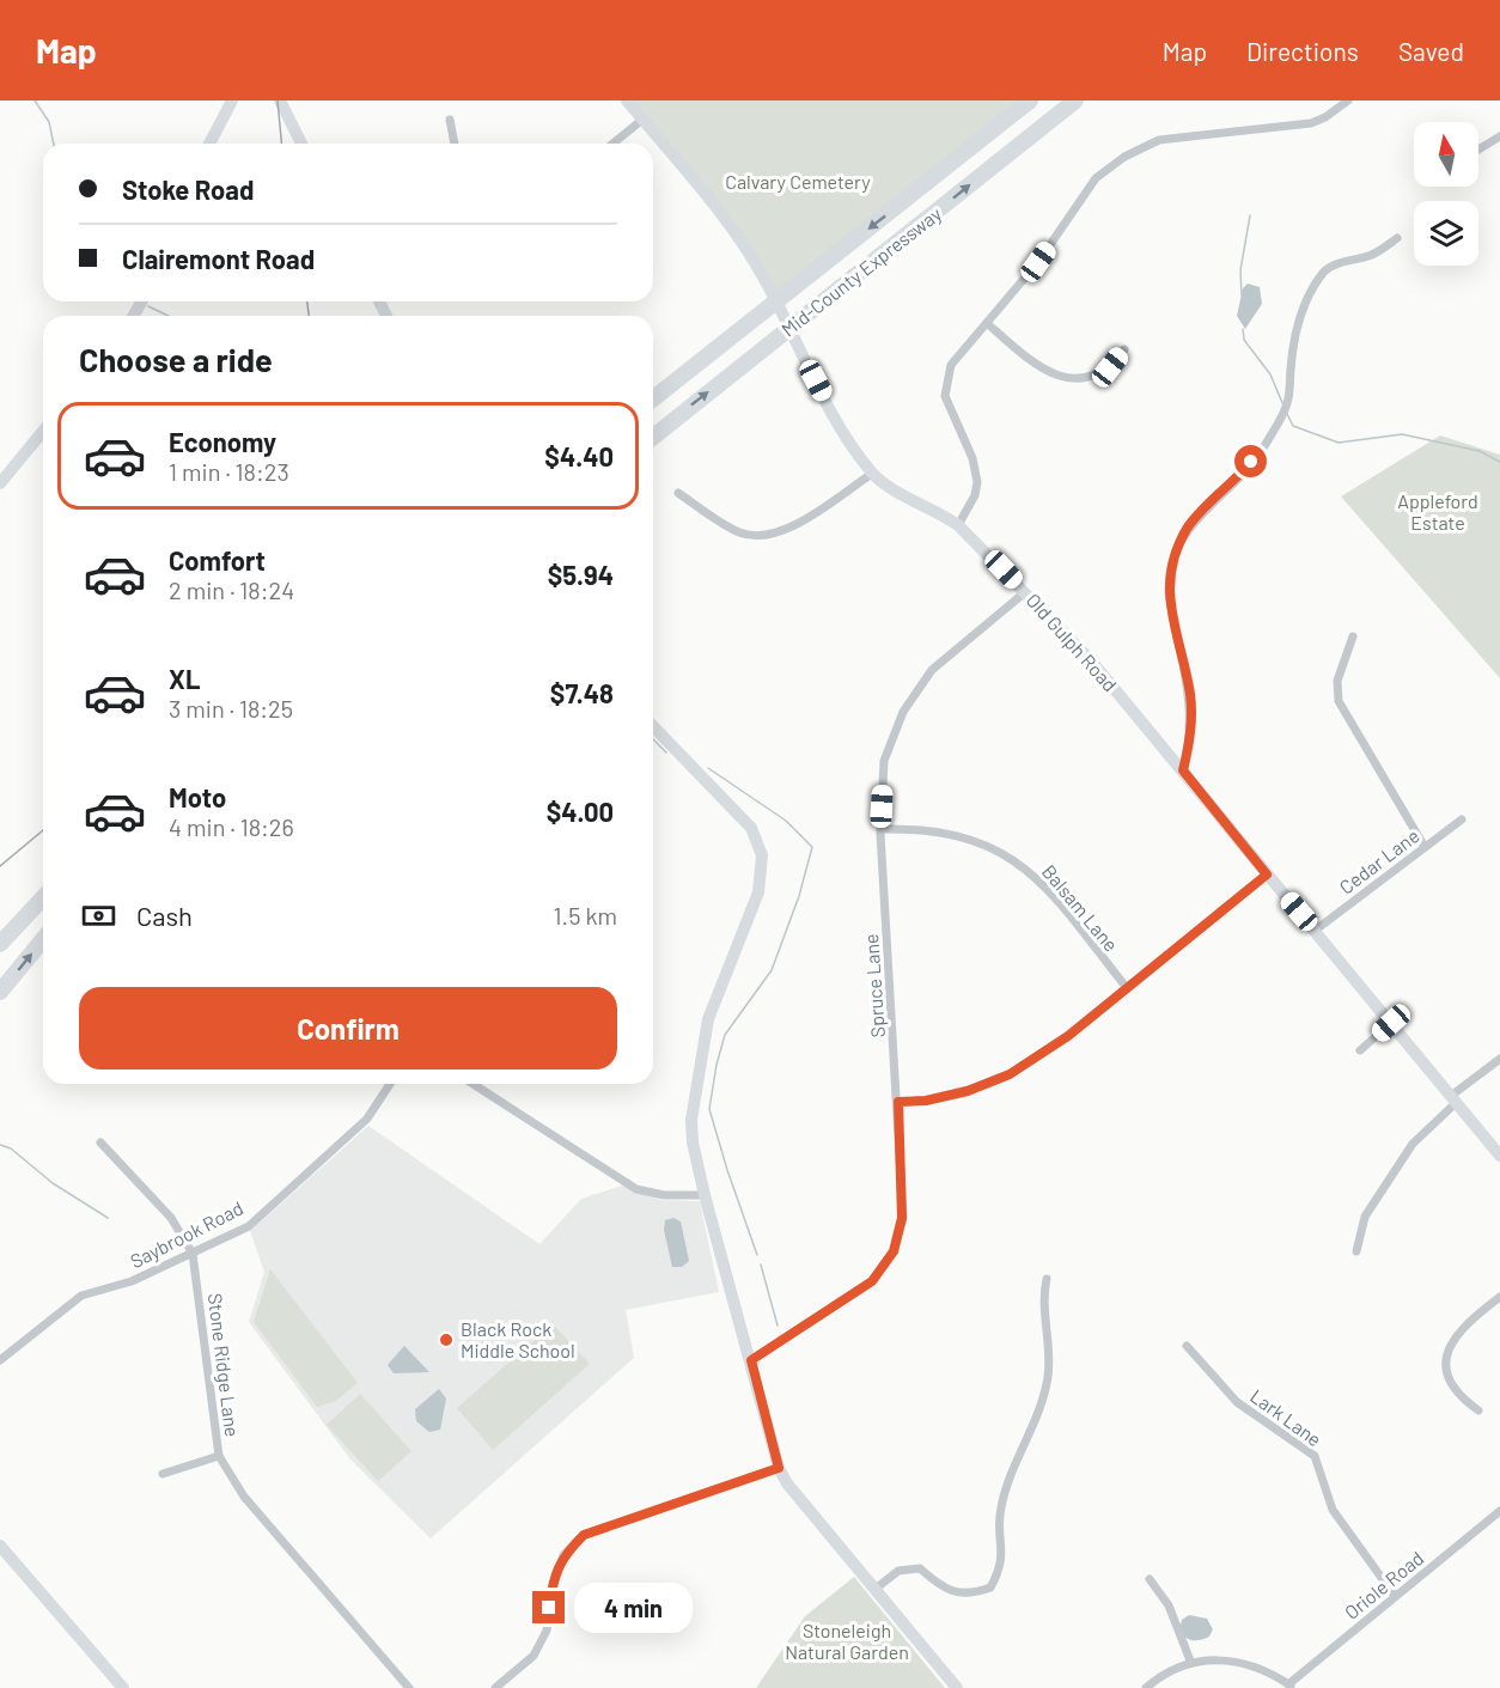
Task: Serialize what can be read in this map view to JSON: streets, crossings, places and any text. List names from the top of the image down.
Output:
{
  "streets": {
    "highway": ["Mid-County Expressway"],
    "street": [
      "Old Gulph Road",
      "Cedar Lane",
      "Balsam Lane",
      "Spruce Lane",
      "Saybrook Road",
      "Stone Ridge Lane",
      "Lark Lane",
      "Oriole Road"
    ]
  },
  "crossings": [
    ["Old Gulph Road", "Cedar Lane"],
    ["Old Gulph Road", "Spruce Lane"],
    ["Balsam Lane", "Spruce Lane"],
    ["Saybrook Road", "Stone Ridge Lane"],
    ["Lark Lane", "Oriole Road"]
  ],
  "parks": ["Calvary Cemetery", "Appleford Estate", "Stoneleigh Natural Garden"],
  "places": ["Black Rock Middle School"],
  "north": "top",
  "page": {
    "header": "Map",
    "nav": ["Map", "Directions", "Saved"],
    "banner": ["Stoke Road", "Clairemont Road"],
    "heading": "Choose a ride",
    "list": [
      {
        "name": "Economy",
        "note": "1 min · 18:23",
        "value": "$4.40"
      },
      {
        "name": "Comfort",
        "note": "2 min · 18:24",
        "value": "$5.94"
      },
      {
        "name": "XL",
        "note": "3 min · 18:25",
        "value": "$7.48"
      },
      {
        "name": "Moto",
        "note": "4 min · 18:26",
        "value": "$4.00"
      }
    ],
    "pay": ["Cash", "1.5 km"],
    "buttons": "Confirm",
    "bubble": "4 min"
  }
}
